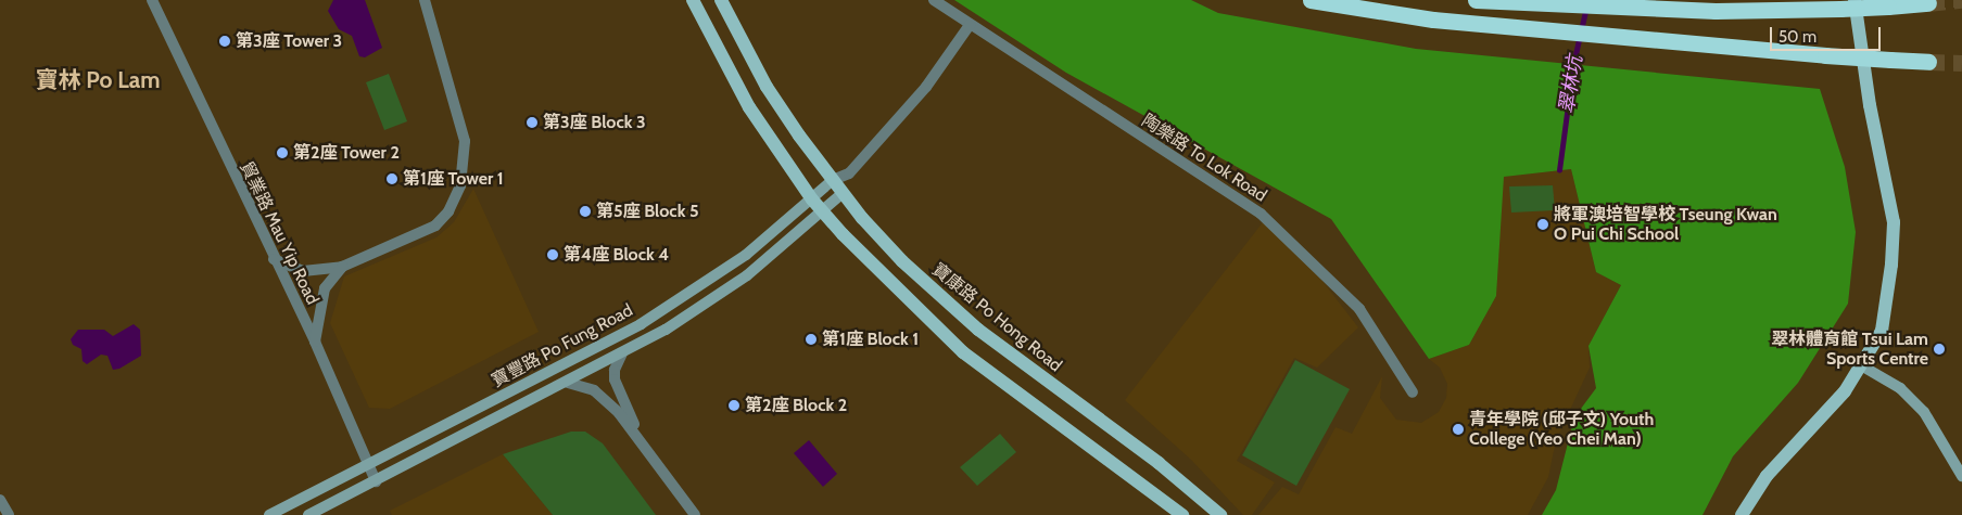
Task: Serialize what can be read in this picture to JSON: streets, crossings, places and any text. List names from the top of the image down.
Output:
{
  "streets": {
    "main road": ["寶康路 Po Hong Road"],
    "street": ["陶樂路 To Lok Road", "貿業路 Mau Yip Road", "寶豐路 Po Fung Road"]
  },
  "crossings": [
    ["陶樂路 To Lok Road", "寶豐路 Po Fung Road"],
    ["貿業路 Mau Yip Road", "寶豐路 Po Fung Road"],
    ["寶康路 Po Hong Road", "寶豐路 Po Fung Road"]
  ],
  "districts": ["寶林 Po Lam"],
  "water": ["翠林坑"],
  "places": [
    "第3座 Tower 3",
    "第3座 Block 3",
    "第2座 Tower 2",
    "第1座 Tower 1",
    "第5座 Block 5",
    "將軍澳培智學校 Tseung Kwan O Pui Chi School",
    "第4座 Block 4",
    "第1座 Block 1",
    "翠林體育館 Tsui Lam Sports Centre",
    "第2座 Block 2",
    "青年學院 (邱子文) Youth College (Yeo Chei Man)"
  ],
  "scale_bar": "50 m"
}
